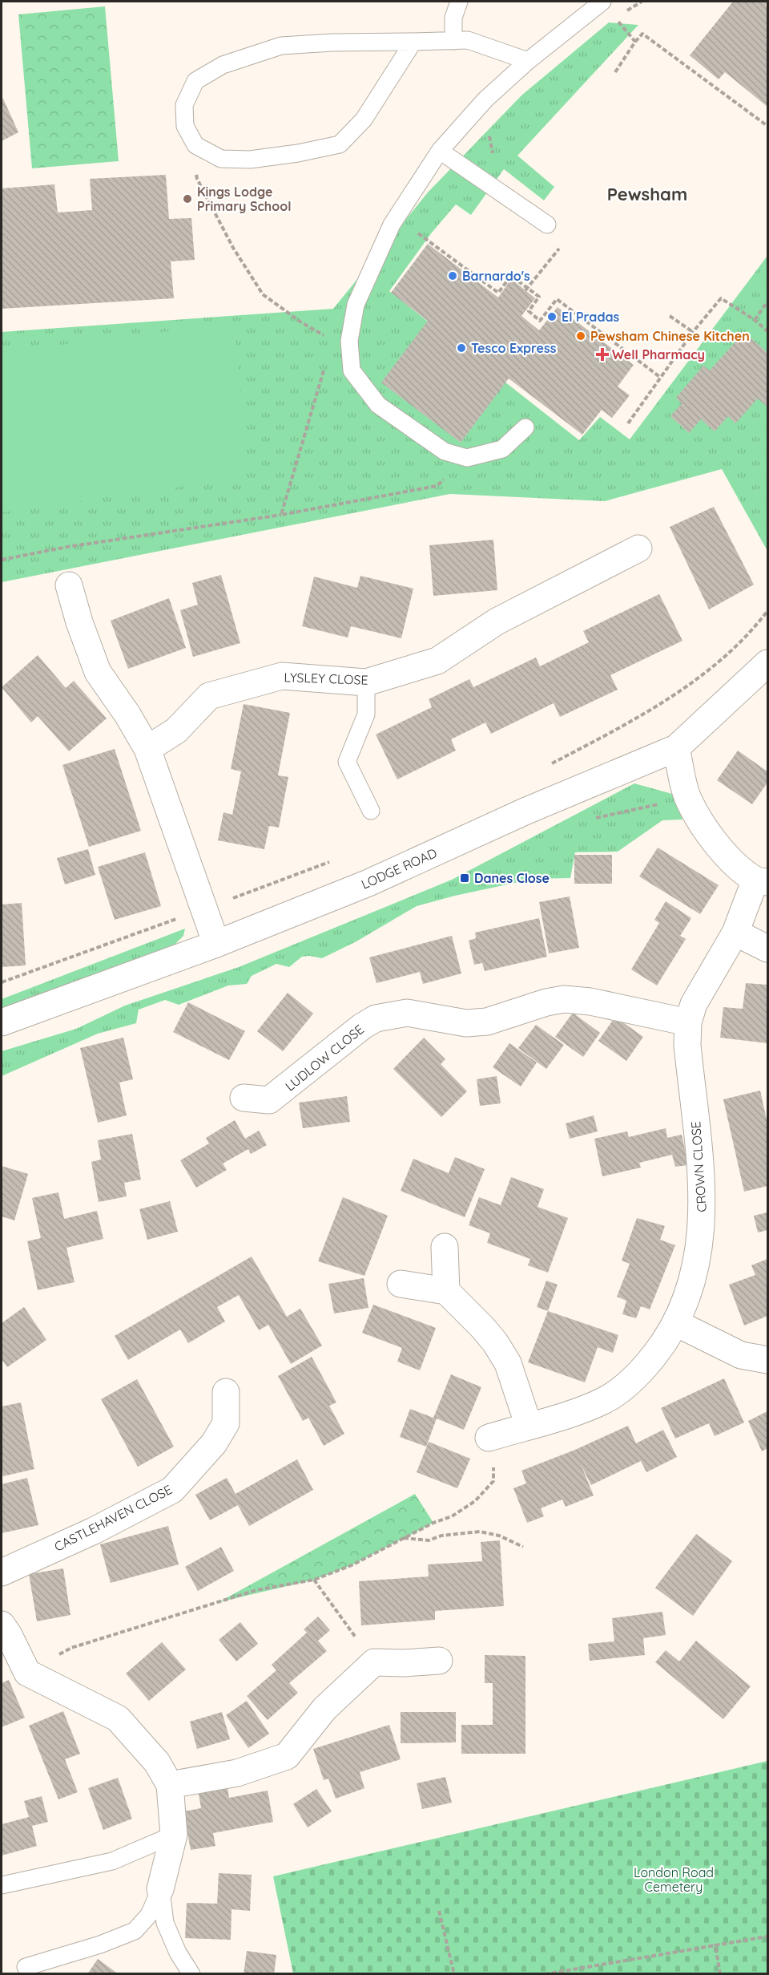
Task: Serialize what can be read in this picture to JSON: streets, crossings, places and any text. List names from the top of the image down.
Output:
{
  "streets": {
    "street": [
      "LYSLEY CLOSE",
      "LODGE ROAD",
      "LUDLOW CLOSE",
      "CROWN CLOSE",
      "CASTLEHAVEN CLOSE"
    ]
  },
  "crossings": [
    ["LUDLOW CLOSE", "CROWN CLOSE"]
  ],
  "districts": ["Pewsham"],
  "parks": ["London Road Cemetery"],
  "places": {
    "other": [
      "Kings Lodge Primary School",
      "Barnardo's",
      "El Pradas",
      "Pewsham Chinese Kitchen",
      "Tesco Express"
    ],
    "health": ["Well Pharmacy"],
    "transit": ["Danes Close"]
  }
}
